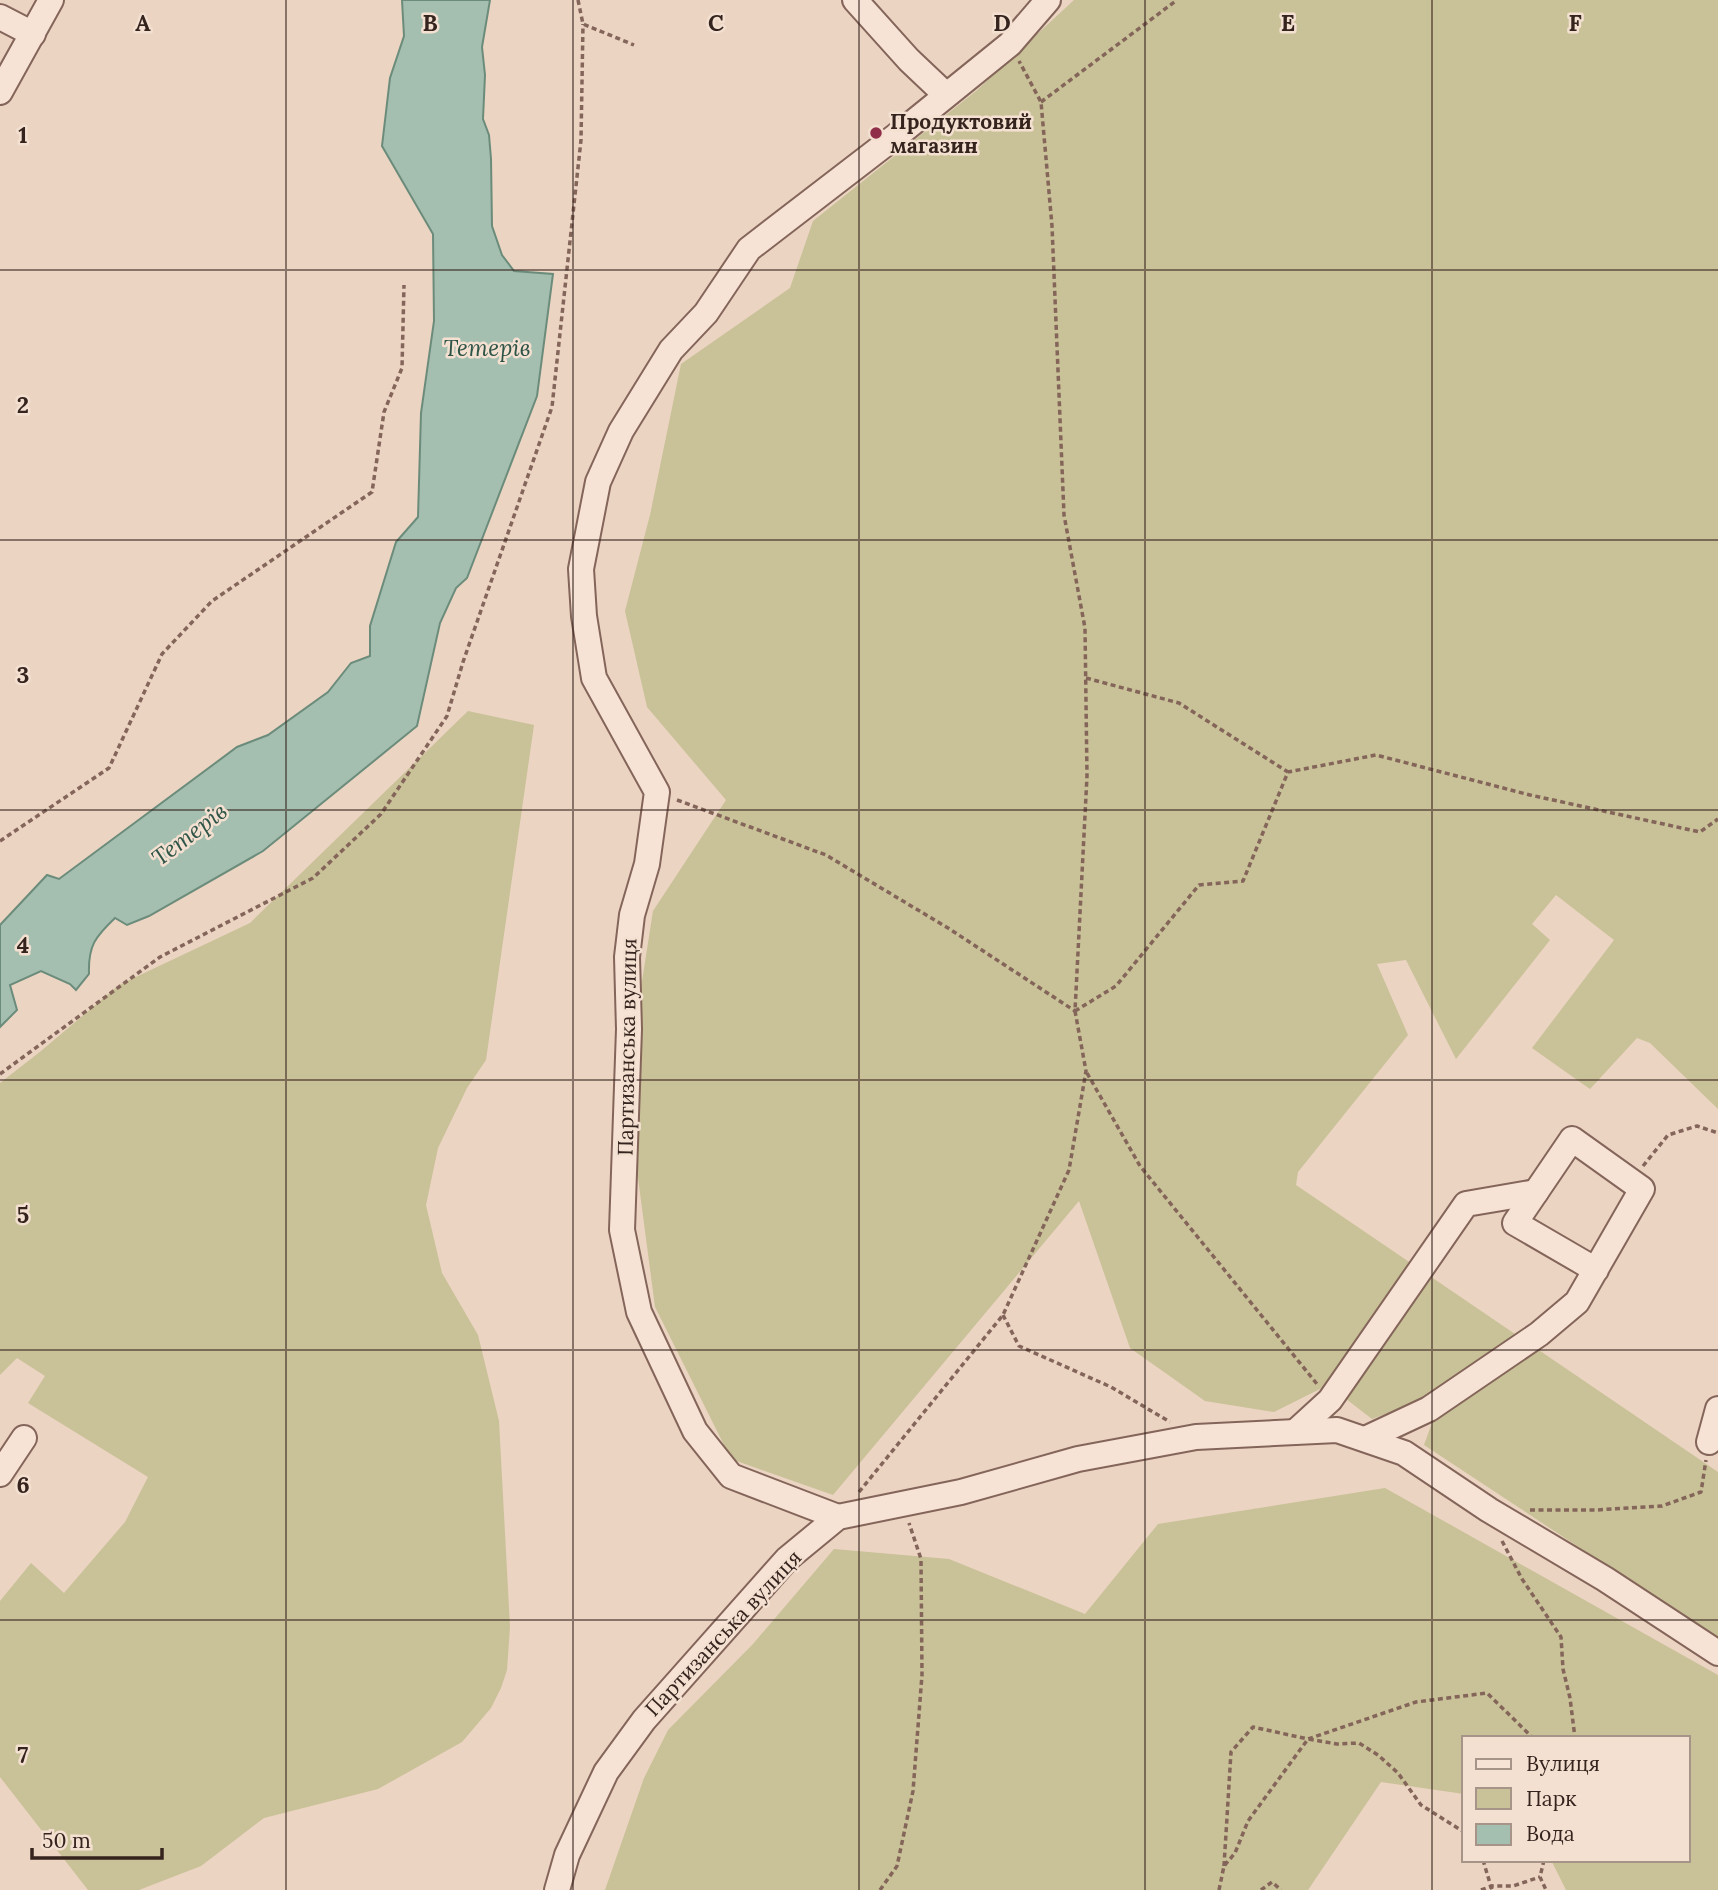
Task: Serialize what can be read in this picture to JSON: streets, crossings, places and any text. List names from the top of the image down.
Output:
{
  "streets": {
    "street": ["Партизанська вулиця"]
  },
  "water": ["Тетерів"],
  "places": ["Продуктовий магазин"],
  "legend": ["Вулиця", "Парк", "Вода"],
  "scale_bar": "50 m",
  "grid": {
    "columns": [
      "A",
      "B",
      "C",
      "D",
      "E",
      "F"
    ],
    "rows": [
      "1",
      "2",
      "3",
      "4",
      "5",
      "6",
      "7"
    ]
  }
}
